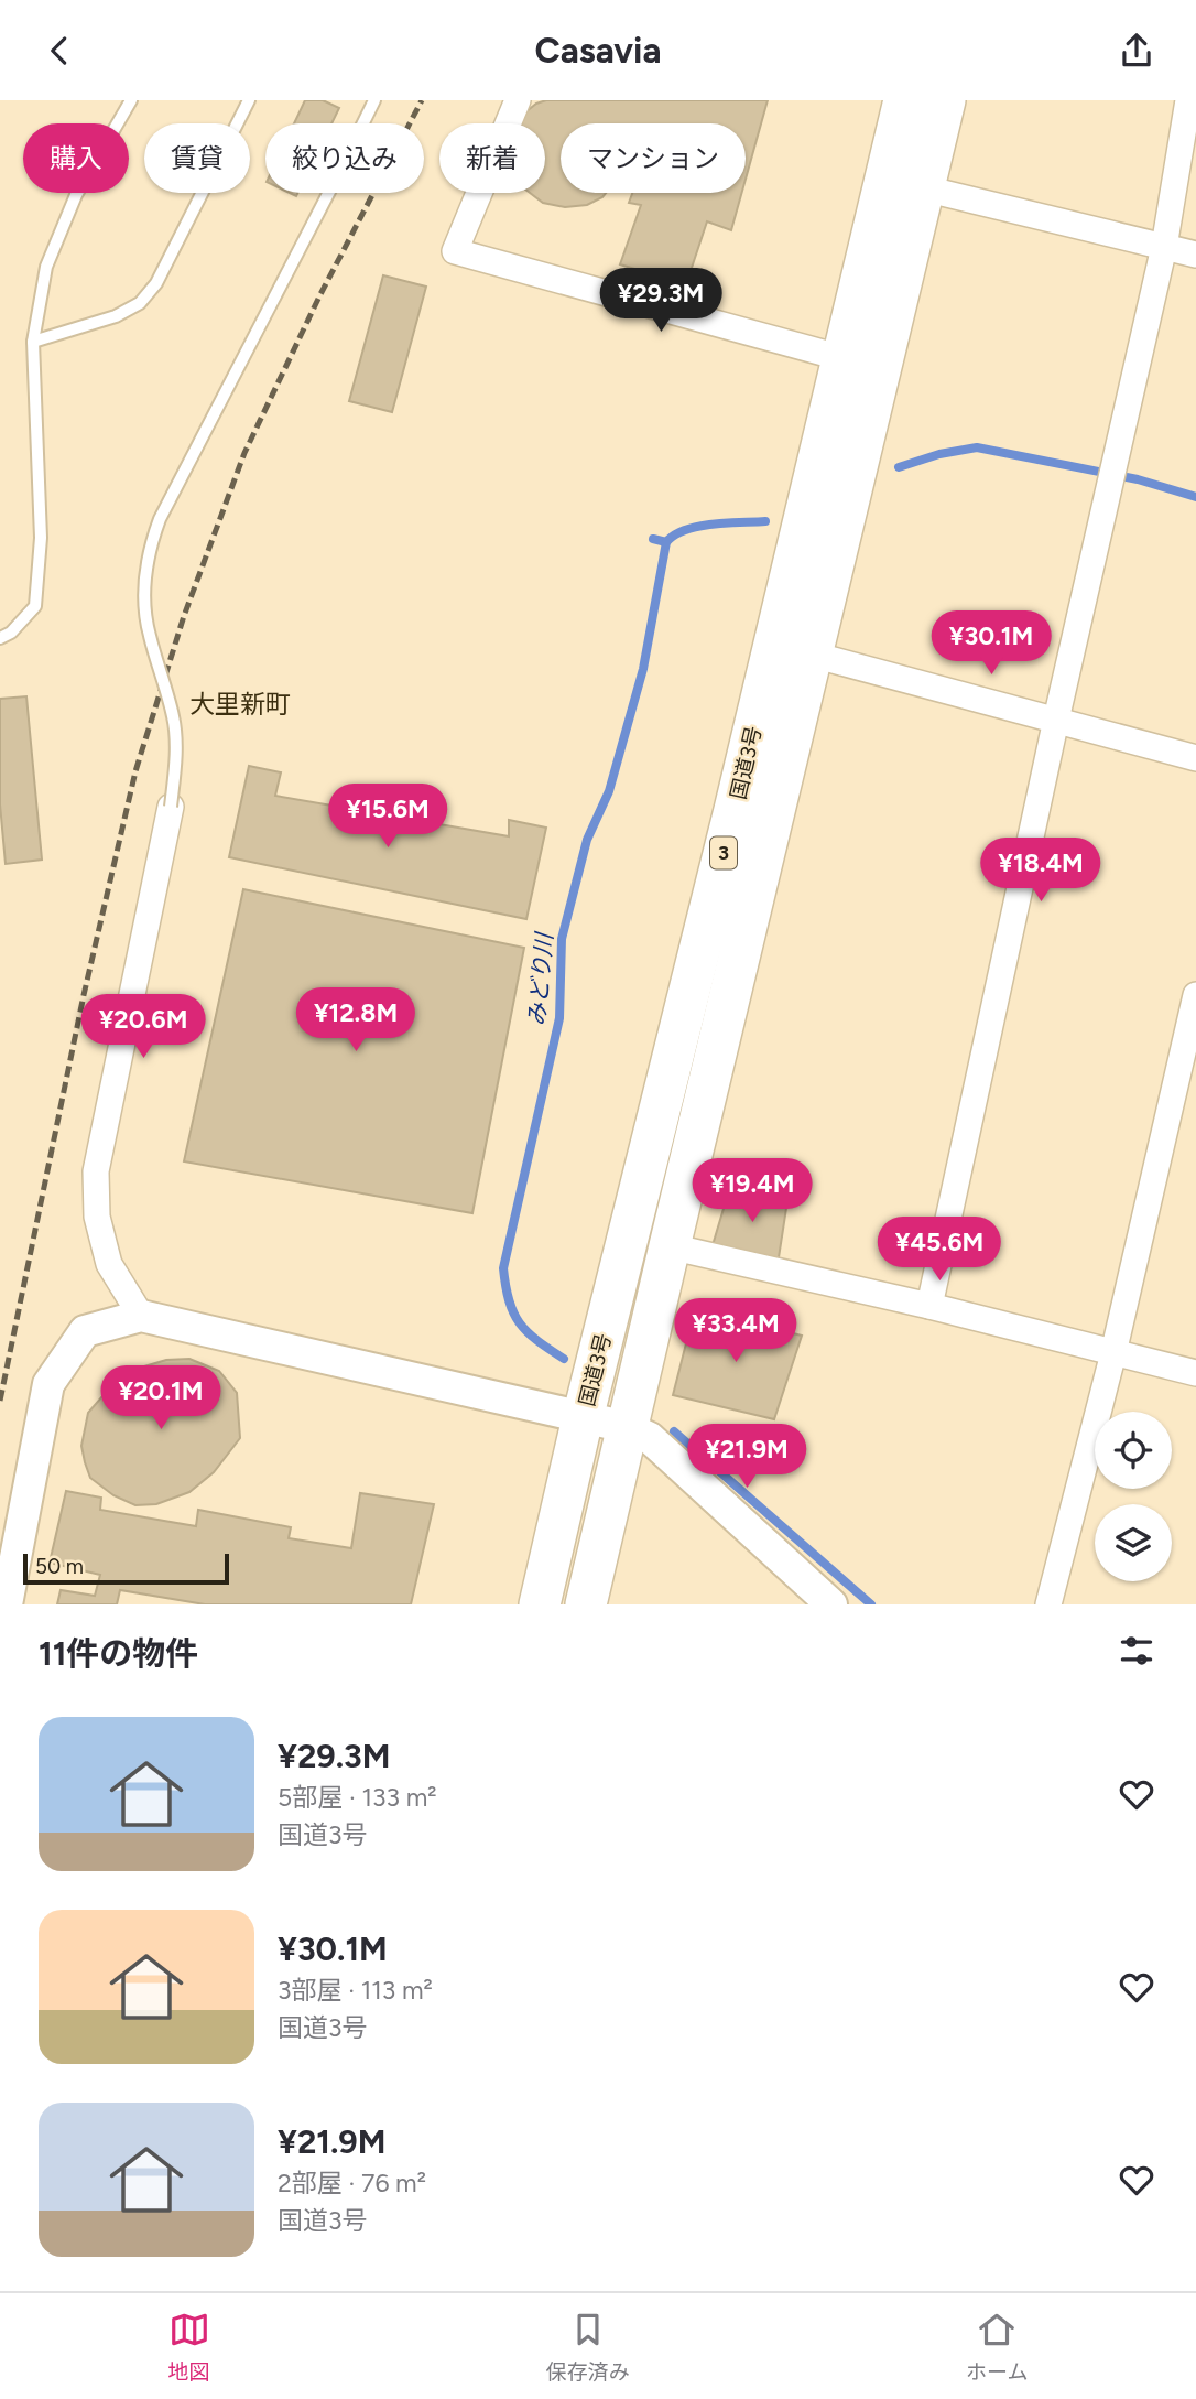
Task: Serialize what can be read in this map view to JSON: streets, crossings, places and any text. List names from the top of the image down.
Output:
{
  "streets": {
    "highway": ["国道3号", "3"]
  },
  "districts": ["大里新町"],
  "water": ["みどり川"],
  "scale_bar": "50 m",
  "page": {
    "header": "Casavia",
    "chip": [
      "購入",
      "賃貸",
      "絞り込み",
      "新着",
      "マンション"
    ],
    "price": [
      "¥29.3M",
      "¥30.1M",
      "¥15.6M",
      "¥18.4M",
      "¥12.8M",
      "¥20.6M",
      "¥19.4M",
      "¥45.6M",
      "¥33.4M",
      "¥20.1M",
      "¥21.9M"
    ],
    "scale": "50 m",
    "heading": "11件の物件",
    "list": [
      {
        "name": "¥29.3M",
        "note": "5部屋 · 133 m² · 国道3号"
      },
      {
        "name": "¥30.1M",
        "note": "3部屋 · 113 m² · 国道3号"
      },
      {
        "name": "¥21.9M",
        "note": "2部屋 · 76 m² · 国道3号"
      }
    ],
    "tabs": ["地図", "保存済み", "ホーム"]
  }
}
